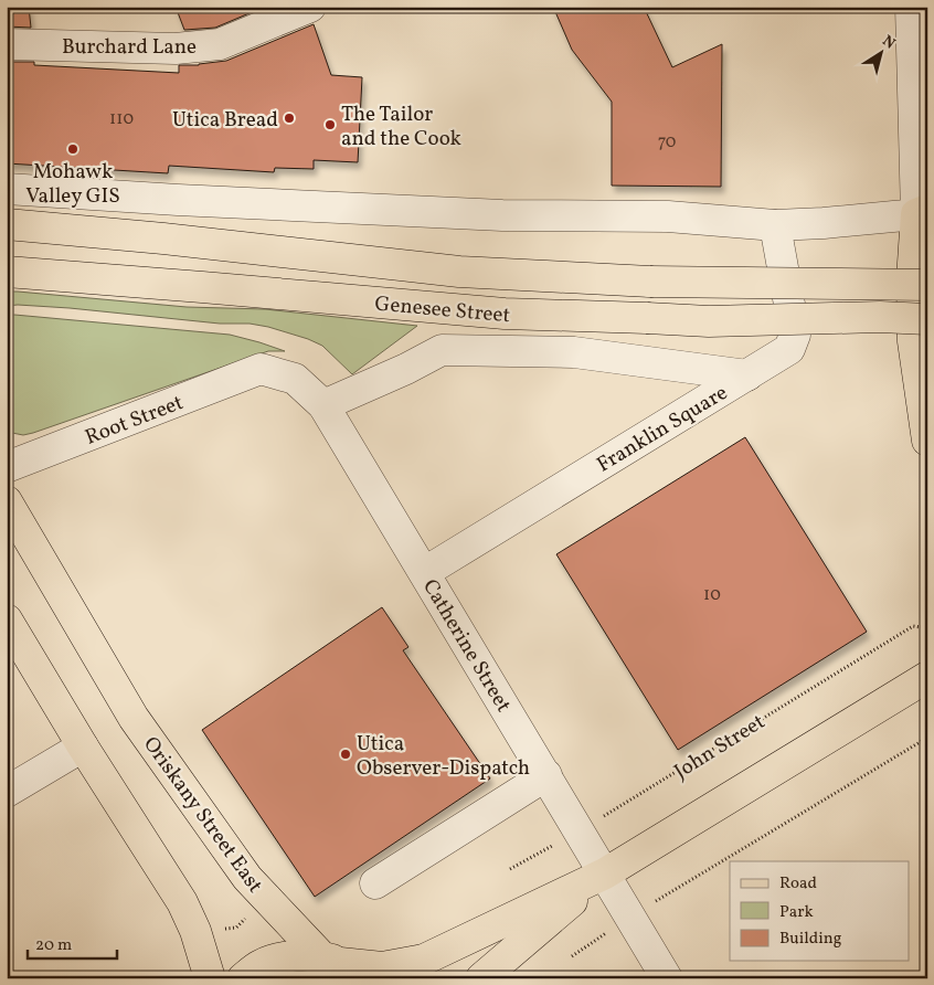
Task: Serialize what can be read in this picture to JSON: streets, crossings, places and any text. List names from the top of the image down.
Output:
{
  "streets": {
    "main road": ["Genesee Street", "Oriskany Street East"],
    "street": [
      "Burchard Lane",
      "Root Street",
      "Franklin Square",
      "Catherine Street"
    ],
    "path": ["John Street"]
  },
  "crossings": [
    ["Root Street", "Catherine Street"],
    ["Franklin Square", "Catherine Street"],
    ["Catherine Street", "John Street"]
  ],
  "places": [
    "Utica Bread",
    "The Tailor and the Cook",
    "Mohawk Valley GIS",
    "Utica Observer-Dispatch"
  ],
  "house_numbers": ["110", "70", "10"],
  "legend": ["Road", "Park", "Building"],
  "scale_bar": "20 m",
  "north": "top right"
}
